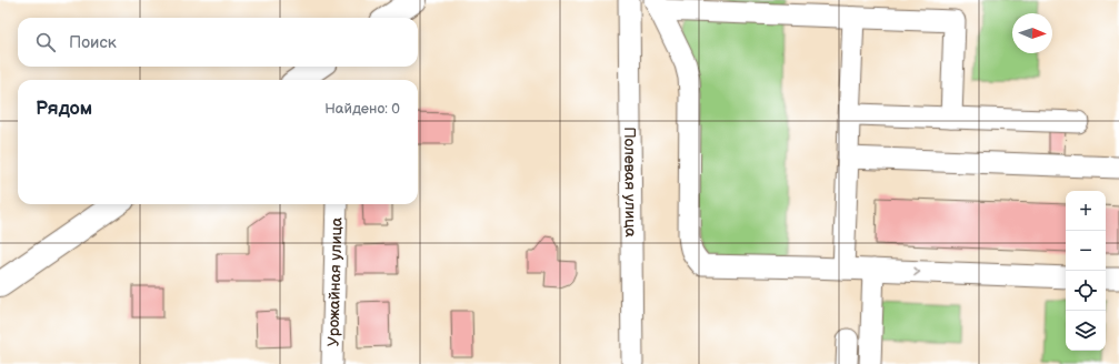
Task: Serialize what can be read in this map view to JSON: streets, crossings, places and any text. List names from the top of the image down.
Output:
{
  "streets": {
    "street": ["Полевая улица", "Урожайная улица"]
  },
  "north": "right",
  "page": {
    "search": "Поиск",
    "heading": ["Рядом", "Найдено: 0"],
    "map_buttons": ["+", "−"]
  }
}
